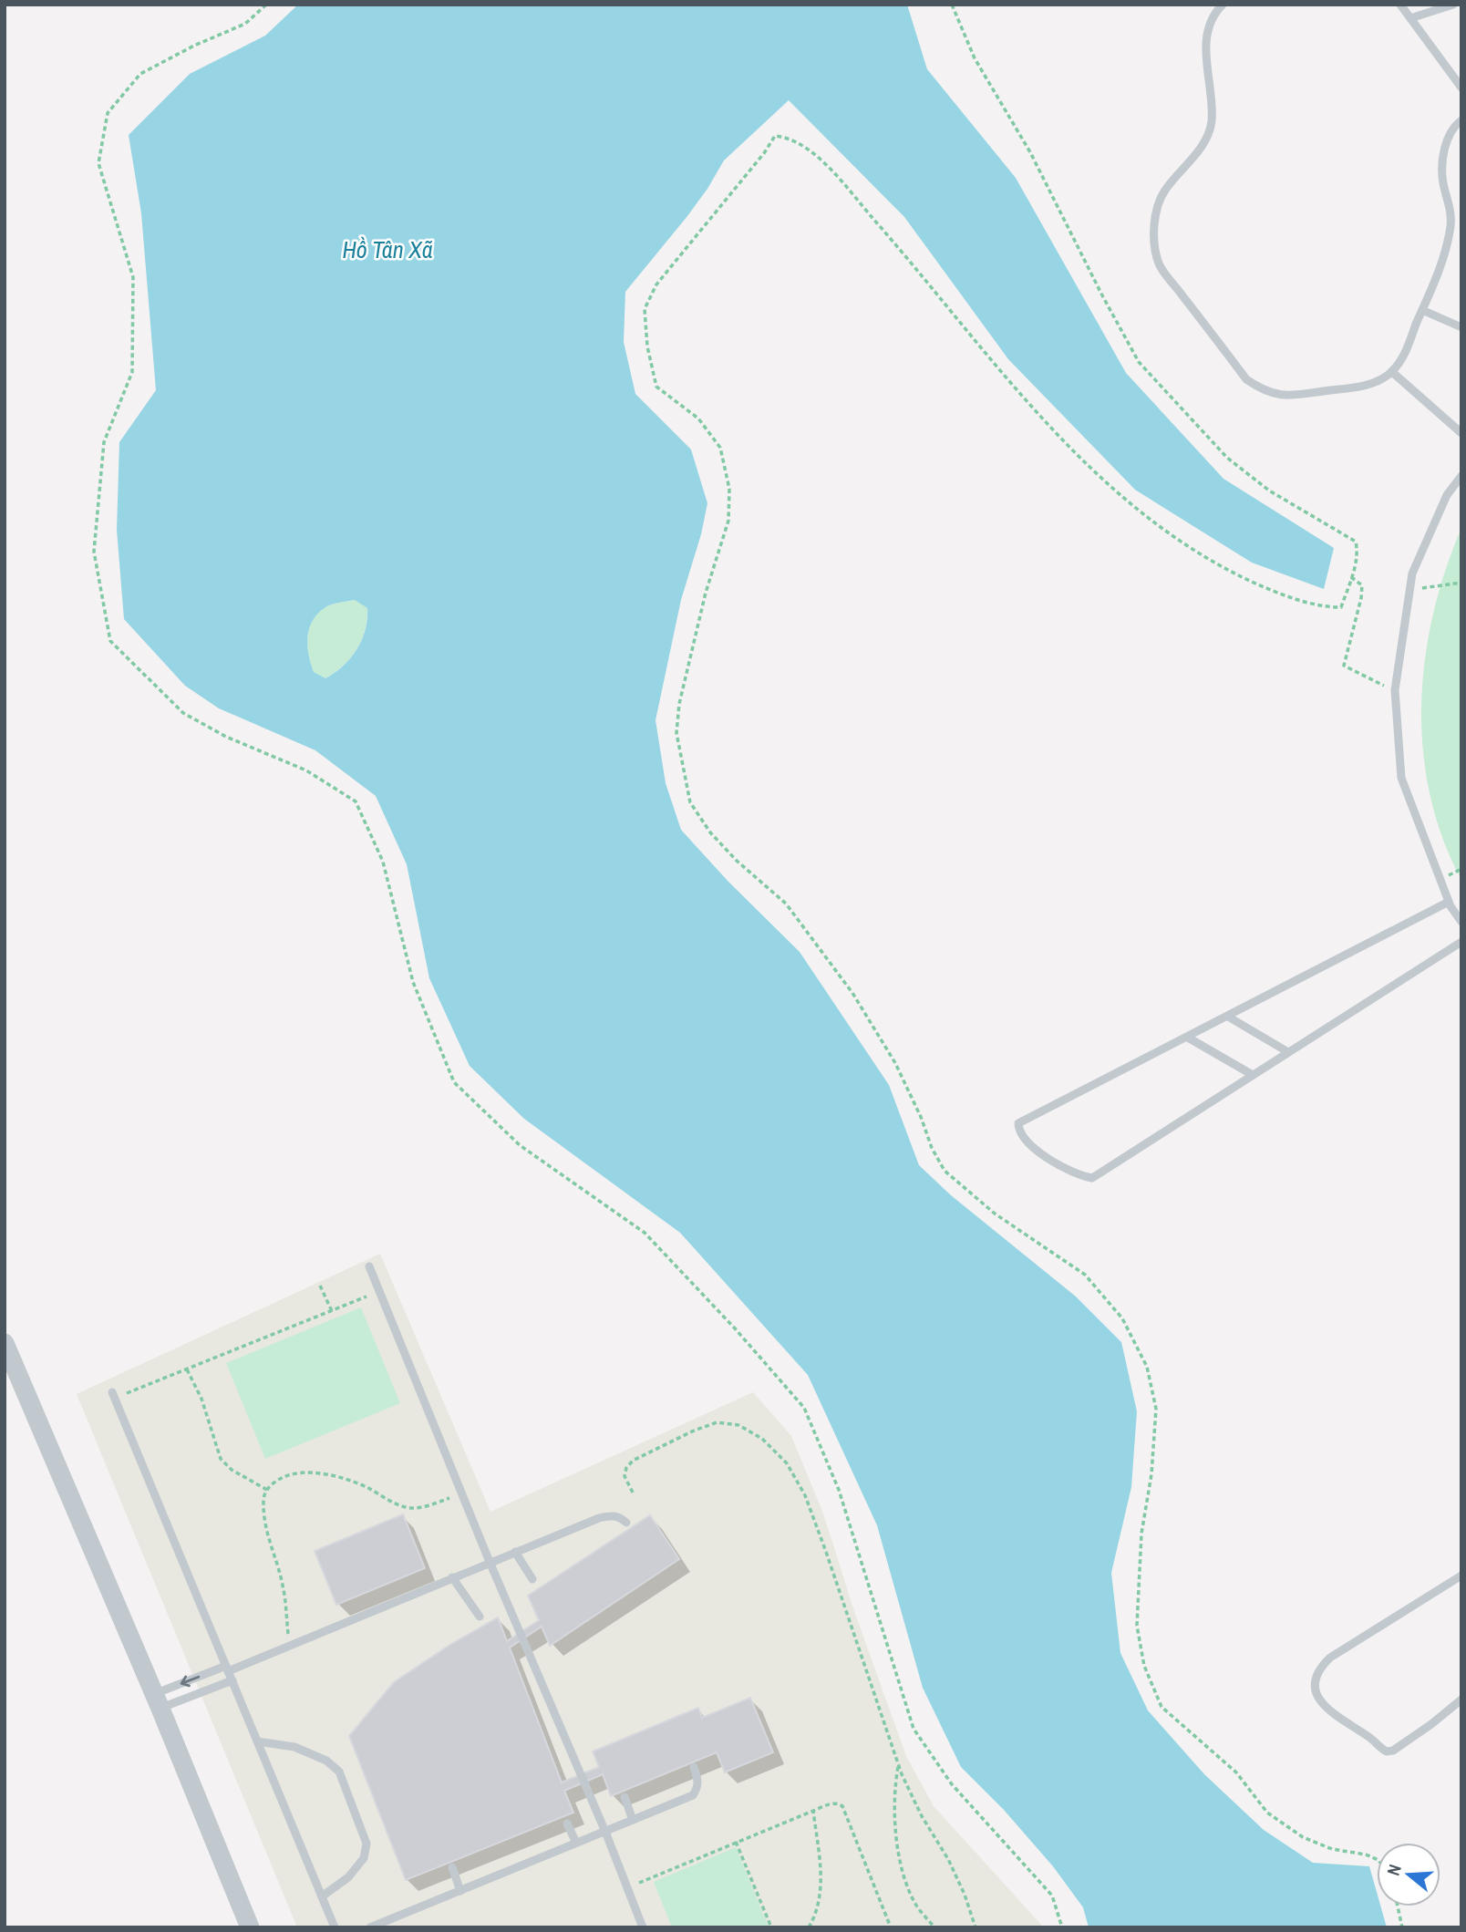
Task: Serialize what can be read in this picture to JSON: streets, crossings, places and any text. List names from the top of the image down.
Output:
{
  "water": ["Hồ Tân Xã"],
  "north": "left"
}
